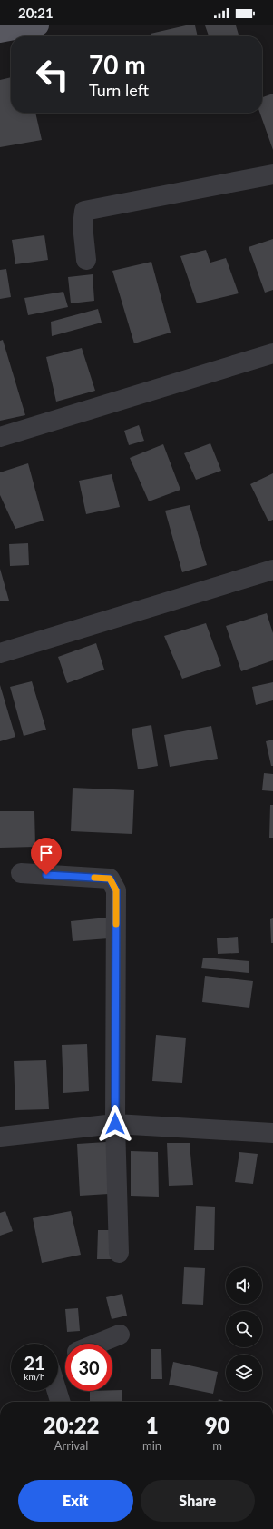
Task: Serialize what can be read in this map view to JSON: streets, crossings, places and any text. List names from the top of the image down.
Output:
{
  "page": {
    "status": "20:21",
    "turn": ["70 m", "Turn left"],
    "speed": "21 km/h",
    "limit": "30",
    "eta": [
      "20:22",
      "Arrival",
      "1",
      "min",
      "90",
      "m"
    ],
    "buttons": ["Exit", "Share"]
  }
}
